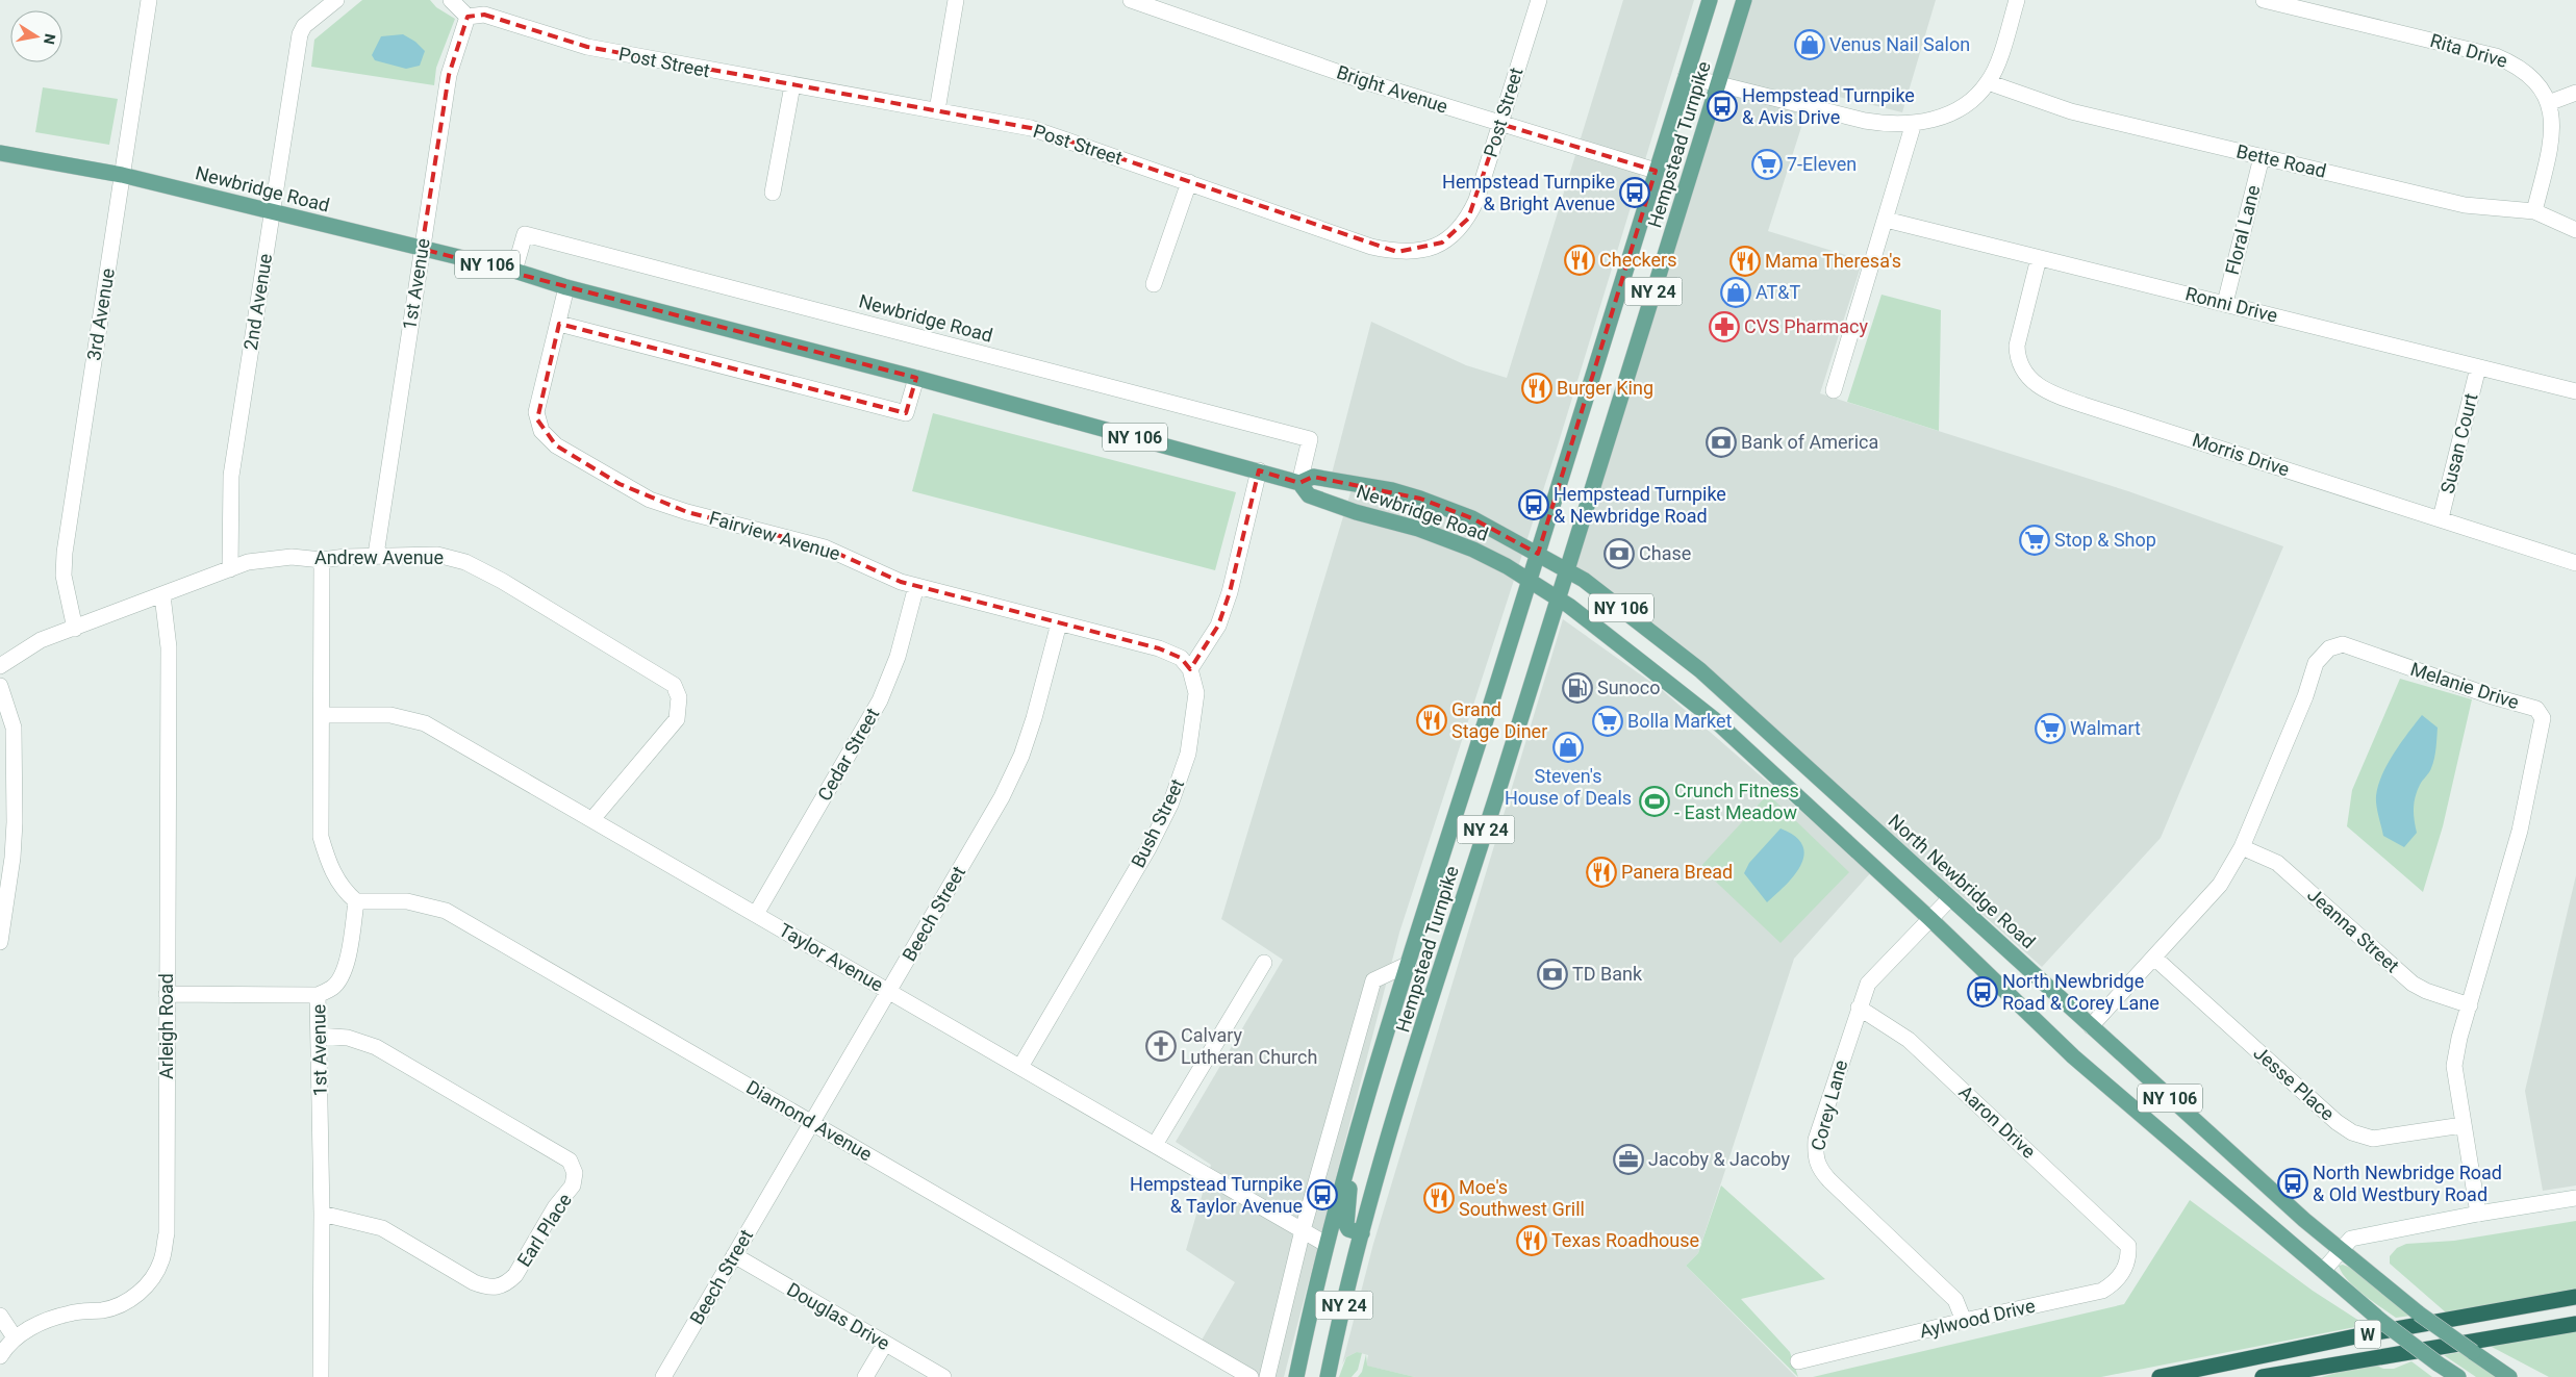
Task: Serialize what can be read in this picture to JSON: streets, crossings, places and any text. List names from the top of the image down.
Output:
{
  "streets": {
    "highway": ["W"],
    "main road": [
      "Hempstead Turnpike",
      "Newbridge Road",
      "NY 106",
      "NY 24",
      "North Newbridge Road"
    ],
    "street": [
      "Rita Drive",
      "Post Street",
      "Bright Avenue",
      "Bette Road",
      "Floral Lane",
      "1st Avenue",
      "2nd Avenue",
      "Ronni Drive",
      "3rd Avenue",
      "Susan Court",
      "Morris Drive",
      "Fairview Avenue",
      "Andrew Avenue",
      "Melanie Drive",
      "Cedar Street",
      "Bush Street",
      "Beech Street",
      "Jeanna Street",
      "Taylor Avenue",
      "Arleigh Road",
      "Jesse Place",
      "Corey Lane",
      "Diamond Avenue",
      "Aaron Drive",
      "Earl Place",
      "Douglas Drive",
      "Aylwood Drive"
    ]
  },
  "crossings": [
    ["Post Street", "Bright Avenue"],
    ["Post Street", "1st Avenue"],
    ["Bright Avenue", "Hempstead Turnpike"],
    ["Hempstead Turnpike", "Newbridge Road"],
    ["Hempstead Turnpike", "NY 106"],
    ["Hempstead Turnpike", "North Newbridge Road"],
    ["Hempstead Turnpike", "Taylor Avenue"],
    ["Bette Road", "Floral Lane"],
    ["Newbridge Road", "NY 106"],
    ["Newbridge Road", "1st Avenue"],
    ["Newbridge Road", "2nd Avenue"],
    ["Newbridge Road", "3rd Avenue"],
    ["Newbridge Road", "Fairview Avenue"],
    ["Newbridge Road", "North Newbridge Road"],
    ["Floral Lane", "Ronni Drive"],
    ["NY 106", "Corey Lane"],
    ["1st Avenue", "Andrew Avenue"],
    ["1st Avenue", "Diamond Avenue"],
    ["1st Avenue", "Earl Place"],
    ["2nd Avenue", "Andrew Avenue"],
    ["Ronni Drive", "Susan Court"],
    ["Ronni Drive", "Morris Drive"],
    ["3rd Avenue", "Andrew Avenue"],
    ["Susan Court", "Morris Drive"],
    ["Fairview Avenue", "Cedar Street"],
    ["Fairview Avenue", "Bush Street"],
    ["Fairview Avenue", "Beech Street"],
    ["Andrew Avenue", "Taylor Avenue"],
    ["Andrew Avenue", "Arleigh Road"],
    ["Melanie Drive", "North Newbridge Road"],
    ["Melanie Drive", "Jeanna Street"],
    ["Melanie Drive", "Jesse Place"],
    ["Cedar Street", "Taylor Avenue"],
    ["Bush Street", "Taylor Avenue"],
    ["North Newbridge Road", "Corey Lane"],
    ["Beech Street", "Taylor Avenue"],
    ["Beech Street", "Diamond Avenue"],
    ["Beech Street", "Douglas Drive"],
    ["Corey Lane", "Aaron Drive"],
    ["Corey Lane", "Aylwood Drive"],
    ["Aaron Drive", "Aylwood Drive"]
  ],
  "places": {
    "shop": ["Venus Nail Salon", "AT&T", "Steven's House of Deals"],
    "bus stop": [
      "Hempstead Turnpike & Avis Drive",
      "Hempstead Turnpike & Bright Avenue",
      "Hempstead Turnpike & Newbridge Road",
      "North Newbridge Road & Corey Lane",
      "North Newbridge Road & Old Westbury Road",
      "Hempstead Turnpike & Taylor Avenue"
    ],
    "supermarket": [
      "7-Eleven",
      "Stop & Shop",
      "Bolla Market",
      "Walmart"
    ],
    "restaurant": [
      "Checkers",
      "Mama Theresa's",
      "Burger King",
      "Grand Stage Diner",
      "Panera Bread",
      "Moe's Southwest Grill",
      "Texas Roadhouse"
    ],
    "pharmacy": ["CVS Pharmacy"],
    "bank": ["Bank of America", "Chase", "TD Bank"],
    "fuel station": ["Sunoco"],
    "sports": ["Crunch Fitness - East Meadow"],
    "church": ["Calvary Lutheran Church"],
    "office": ["Jacoby & Jacoby"]
  },
  "north": "right"
}
